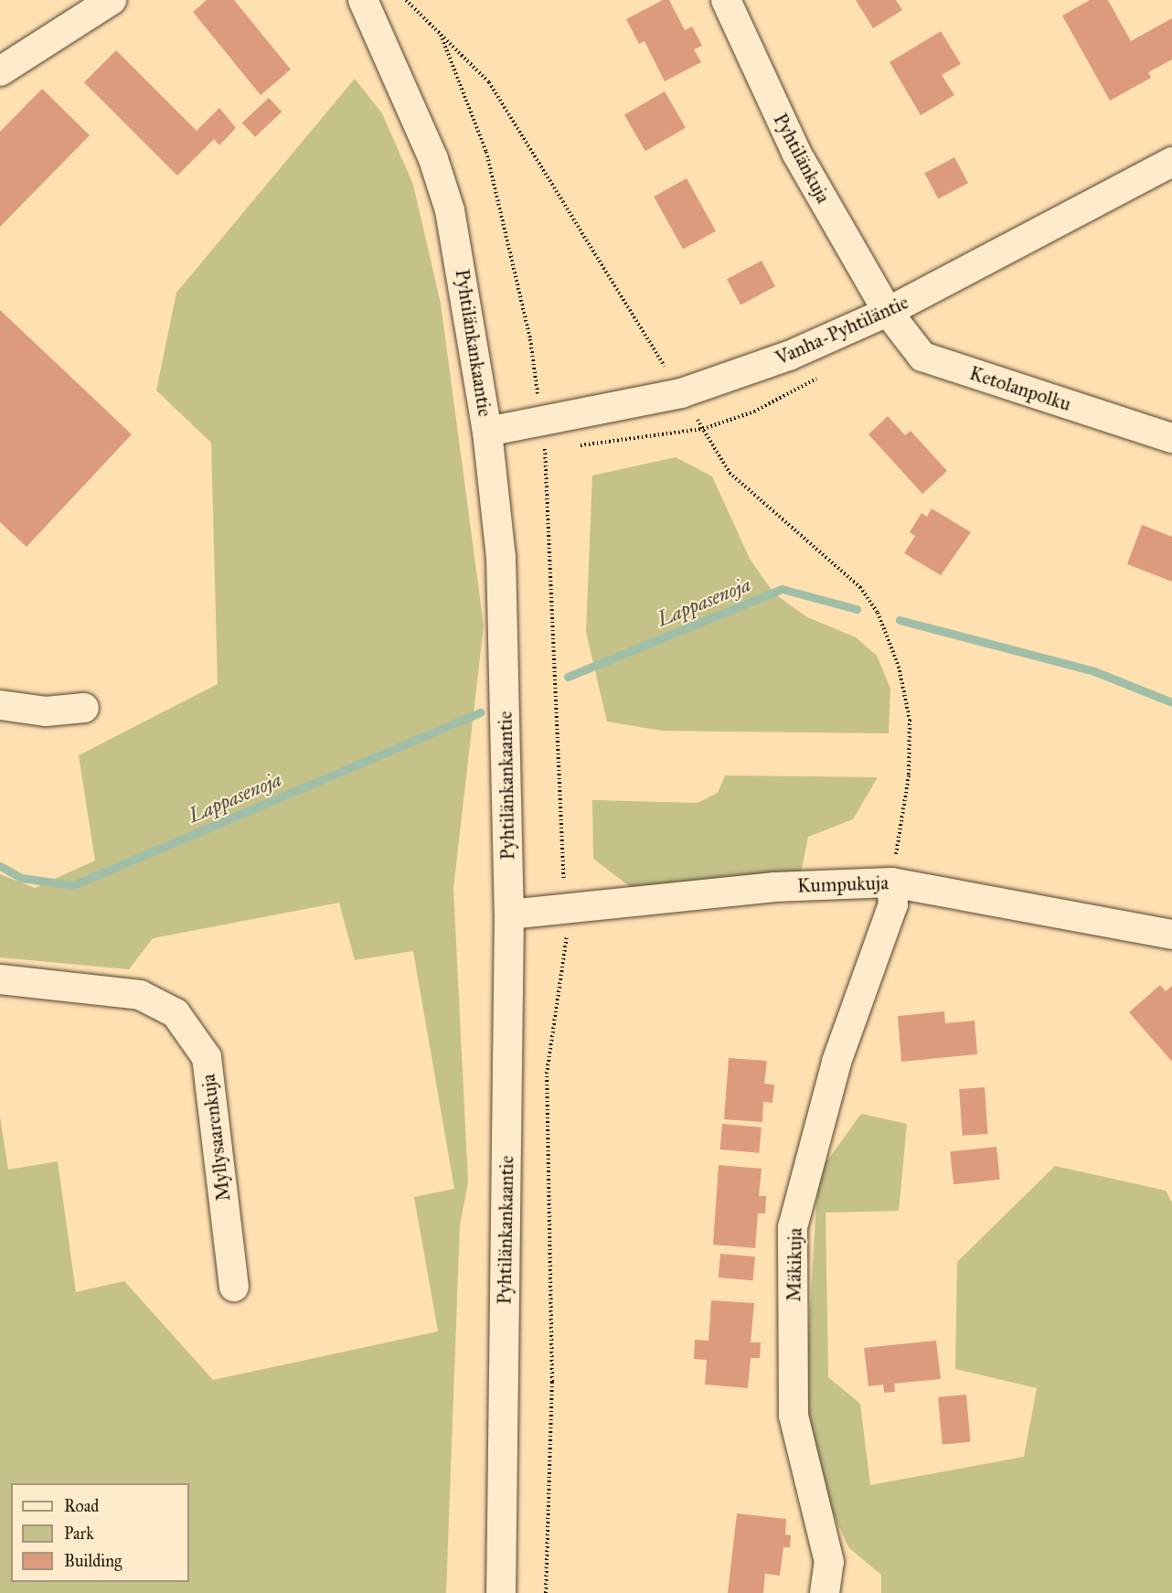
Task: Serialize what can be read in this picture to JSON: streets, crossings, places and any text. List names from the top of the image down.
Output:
{
  "streets": {
    "street": [
      "Pyhtilänkuja",
      "Vanha-Pyhtiläntie",
      "Pyhtilänkankaantie",
      "Ketolanpolku",
      "Kumpukuja",
      "Myllysaarenkuja",
      "Mäkikuja"
    ]
  },
  "crossings": [
    ["Pyhtilänkuja", "Vanha-Pyhtiläntie"],
    ["Pyhtilänkuja", "Ketolanpolku"],
    ["Vanha-Pyhtiläntie", "Pyhtilänkankaantie"],
    ["Vanha-Pyhtiläntie", "Ketolanpolku"],
    ["Pyhtilänkankaantie", "Kumpukuja"],
    ["Kumpukuja", "Mäkikuja"]
  ],
  "water": ["Lappasenoja"],
  "legend": ["Road", "Park", "Building"]
}
